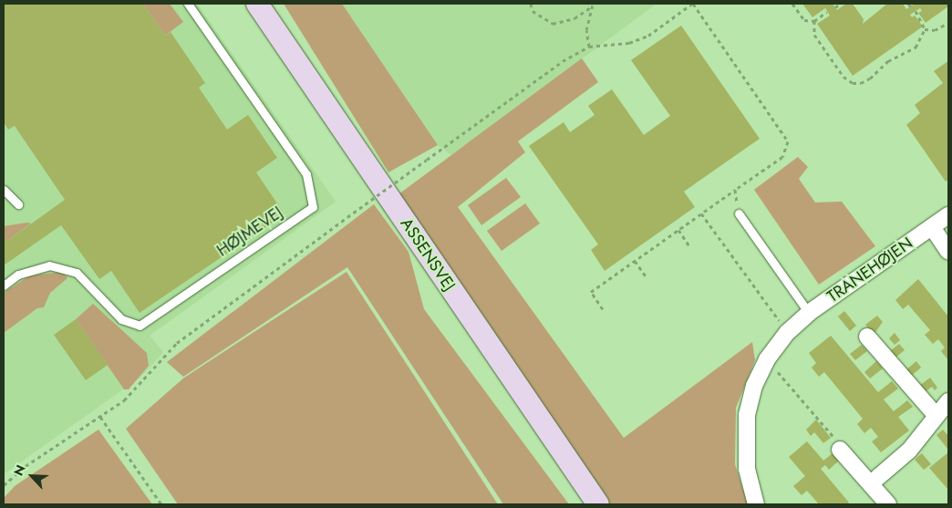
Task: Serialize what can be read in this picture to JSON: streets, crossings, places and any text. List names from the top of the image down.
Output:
{
  "streets": {
    "main road": ["ASSENSVEJ"],
    "street": ["TRANEHØJEN"],
    "lane": ["HØJMEVEJ"]
  },
  "north": "top left"
}
